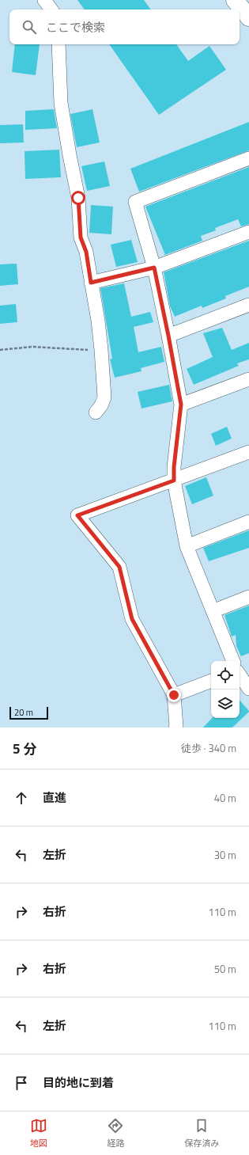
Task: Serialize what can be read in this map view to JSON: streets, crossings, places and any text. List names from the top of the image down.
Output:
{
  "scale_bar": "20 m",
  "page": {
    "search": "ここで検索",
    "scale": "20 m",
    "heading": ["5 分", "徒歩 · 340 m"],
    "list": [
      ["直進", "40 m"],
      ["左折", "30 m"],
      ["右折", "110 m"],
      ["右折", "50 m"],
      ["左折", "110 m"],
      "目的地に到着"
    ],
    "nav": ["地図", "経路", "保存済み"]
  }
}
